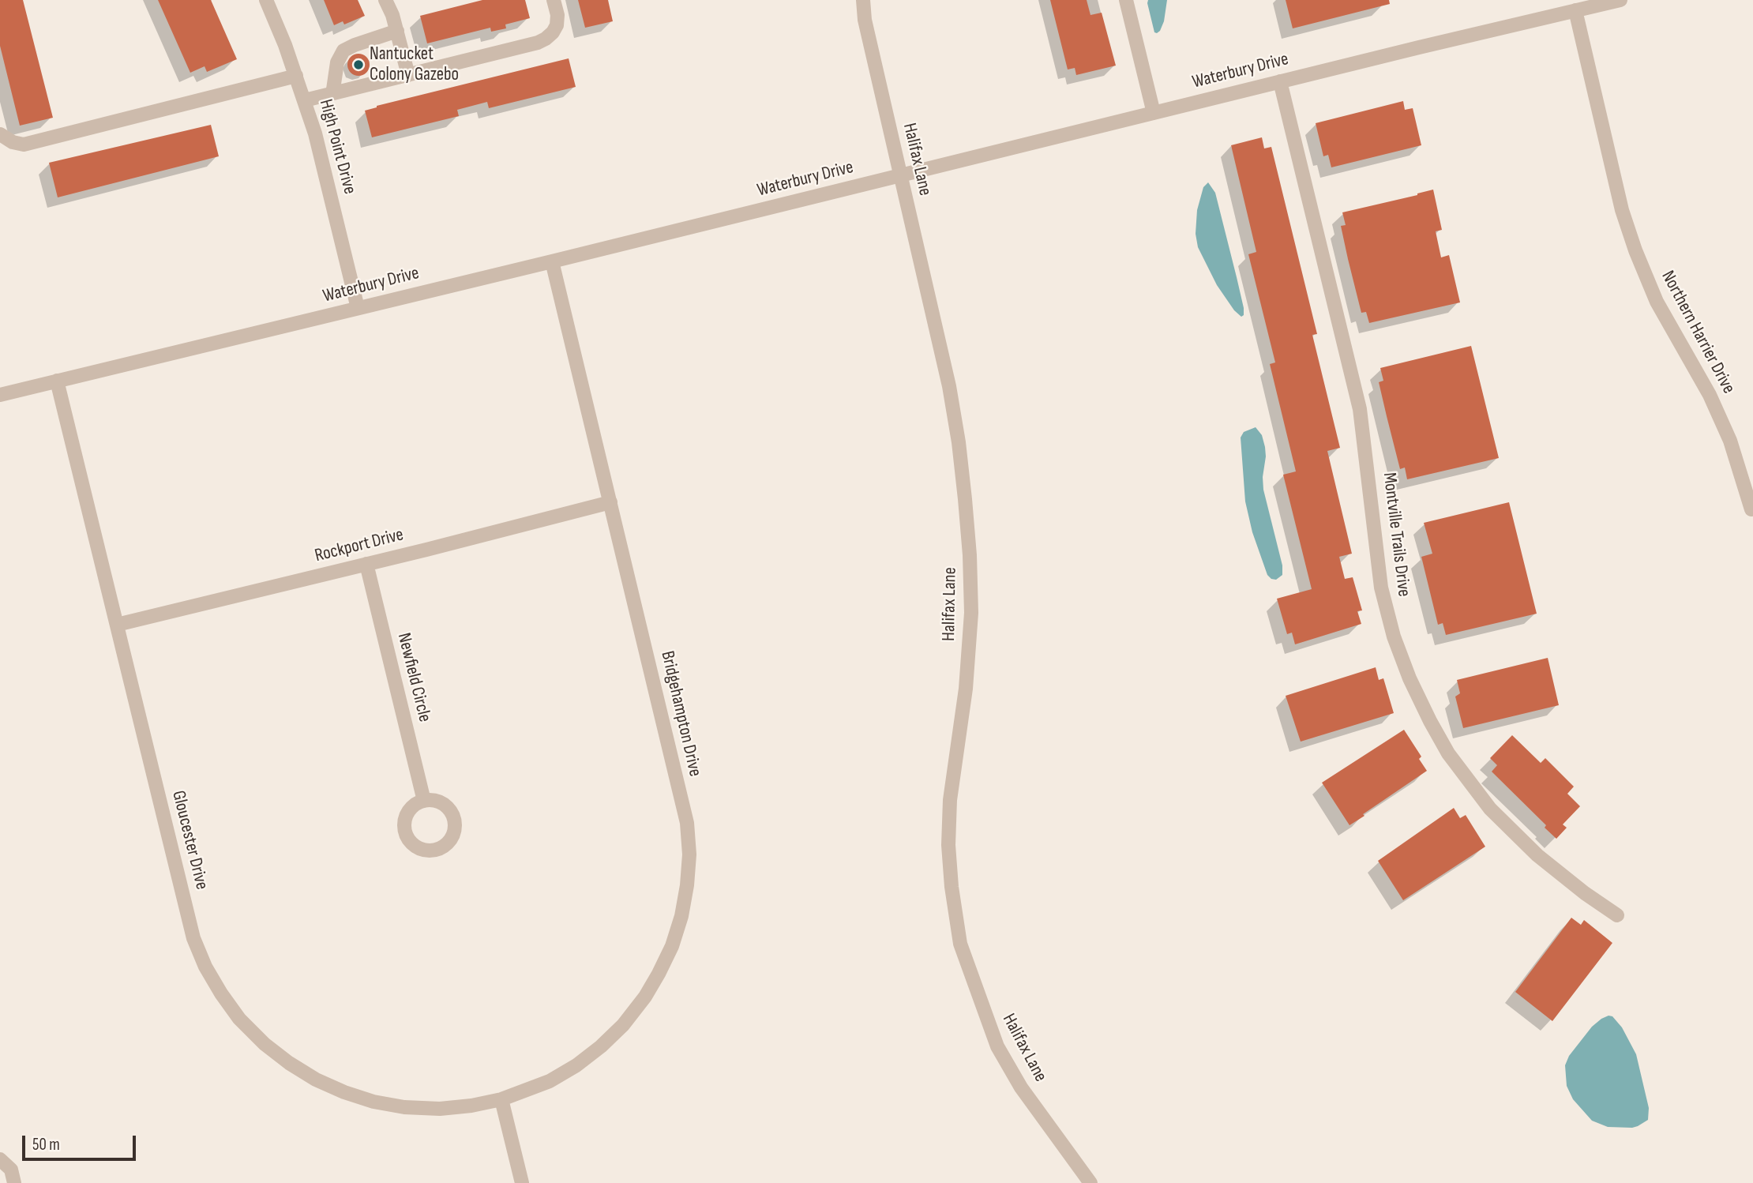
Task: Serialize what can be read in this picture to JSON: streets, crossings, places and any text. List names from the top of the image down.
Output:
{
  "streets": {
    "street": [
      "Waterbury Drive",
      "High Point Drive",
      "Halifax Lane",
      "Northern Harrier Drive",
      "Montville Trails Drive",
      "Rockport Drive",
      "Newfield Circle",
      "Bridgehampton Drive",
      "Gloucester Drive"
    ]
  },
  "crossings": [
    ["Waterbury Drive", "High Point Drive"],
    ["Waterbury Drive", "Halifax Lane"],
    ["Waterbury Drive", "Northern Harrier Drive"],
    ["Waterbury Drive", "Montville Trails Drive"],
    ["Waterbury Drive", "Bridgehampton Drive"],
    ["Waterbury Drive", "Gloucester Drive"],
    ["Rockport Drive", "Newfield Circle"],
    ["Rockport Drive", "Bridgehampton Drive"],
    ["Rockport Drive", "Gloucester Drive"],
    ["Bridgehampton Drive", "Gloucester Drive"]
  ],
  "places": ["Nantucket Colony Gazebo"],
  "scale_bar": "50 m"
}
